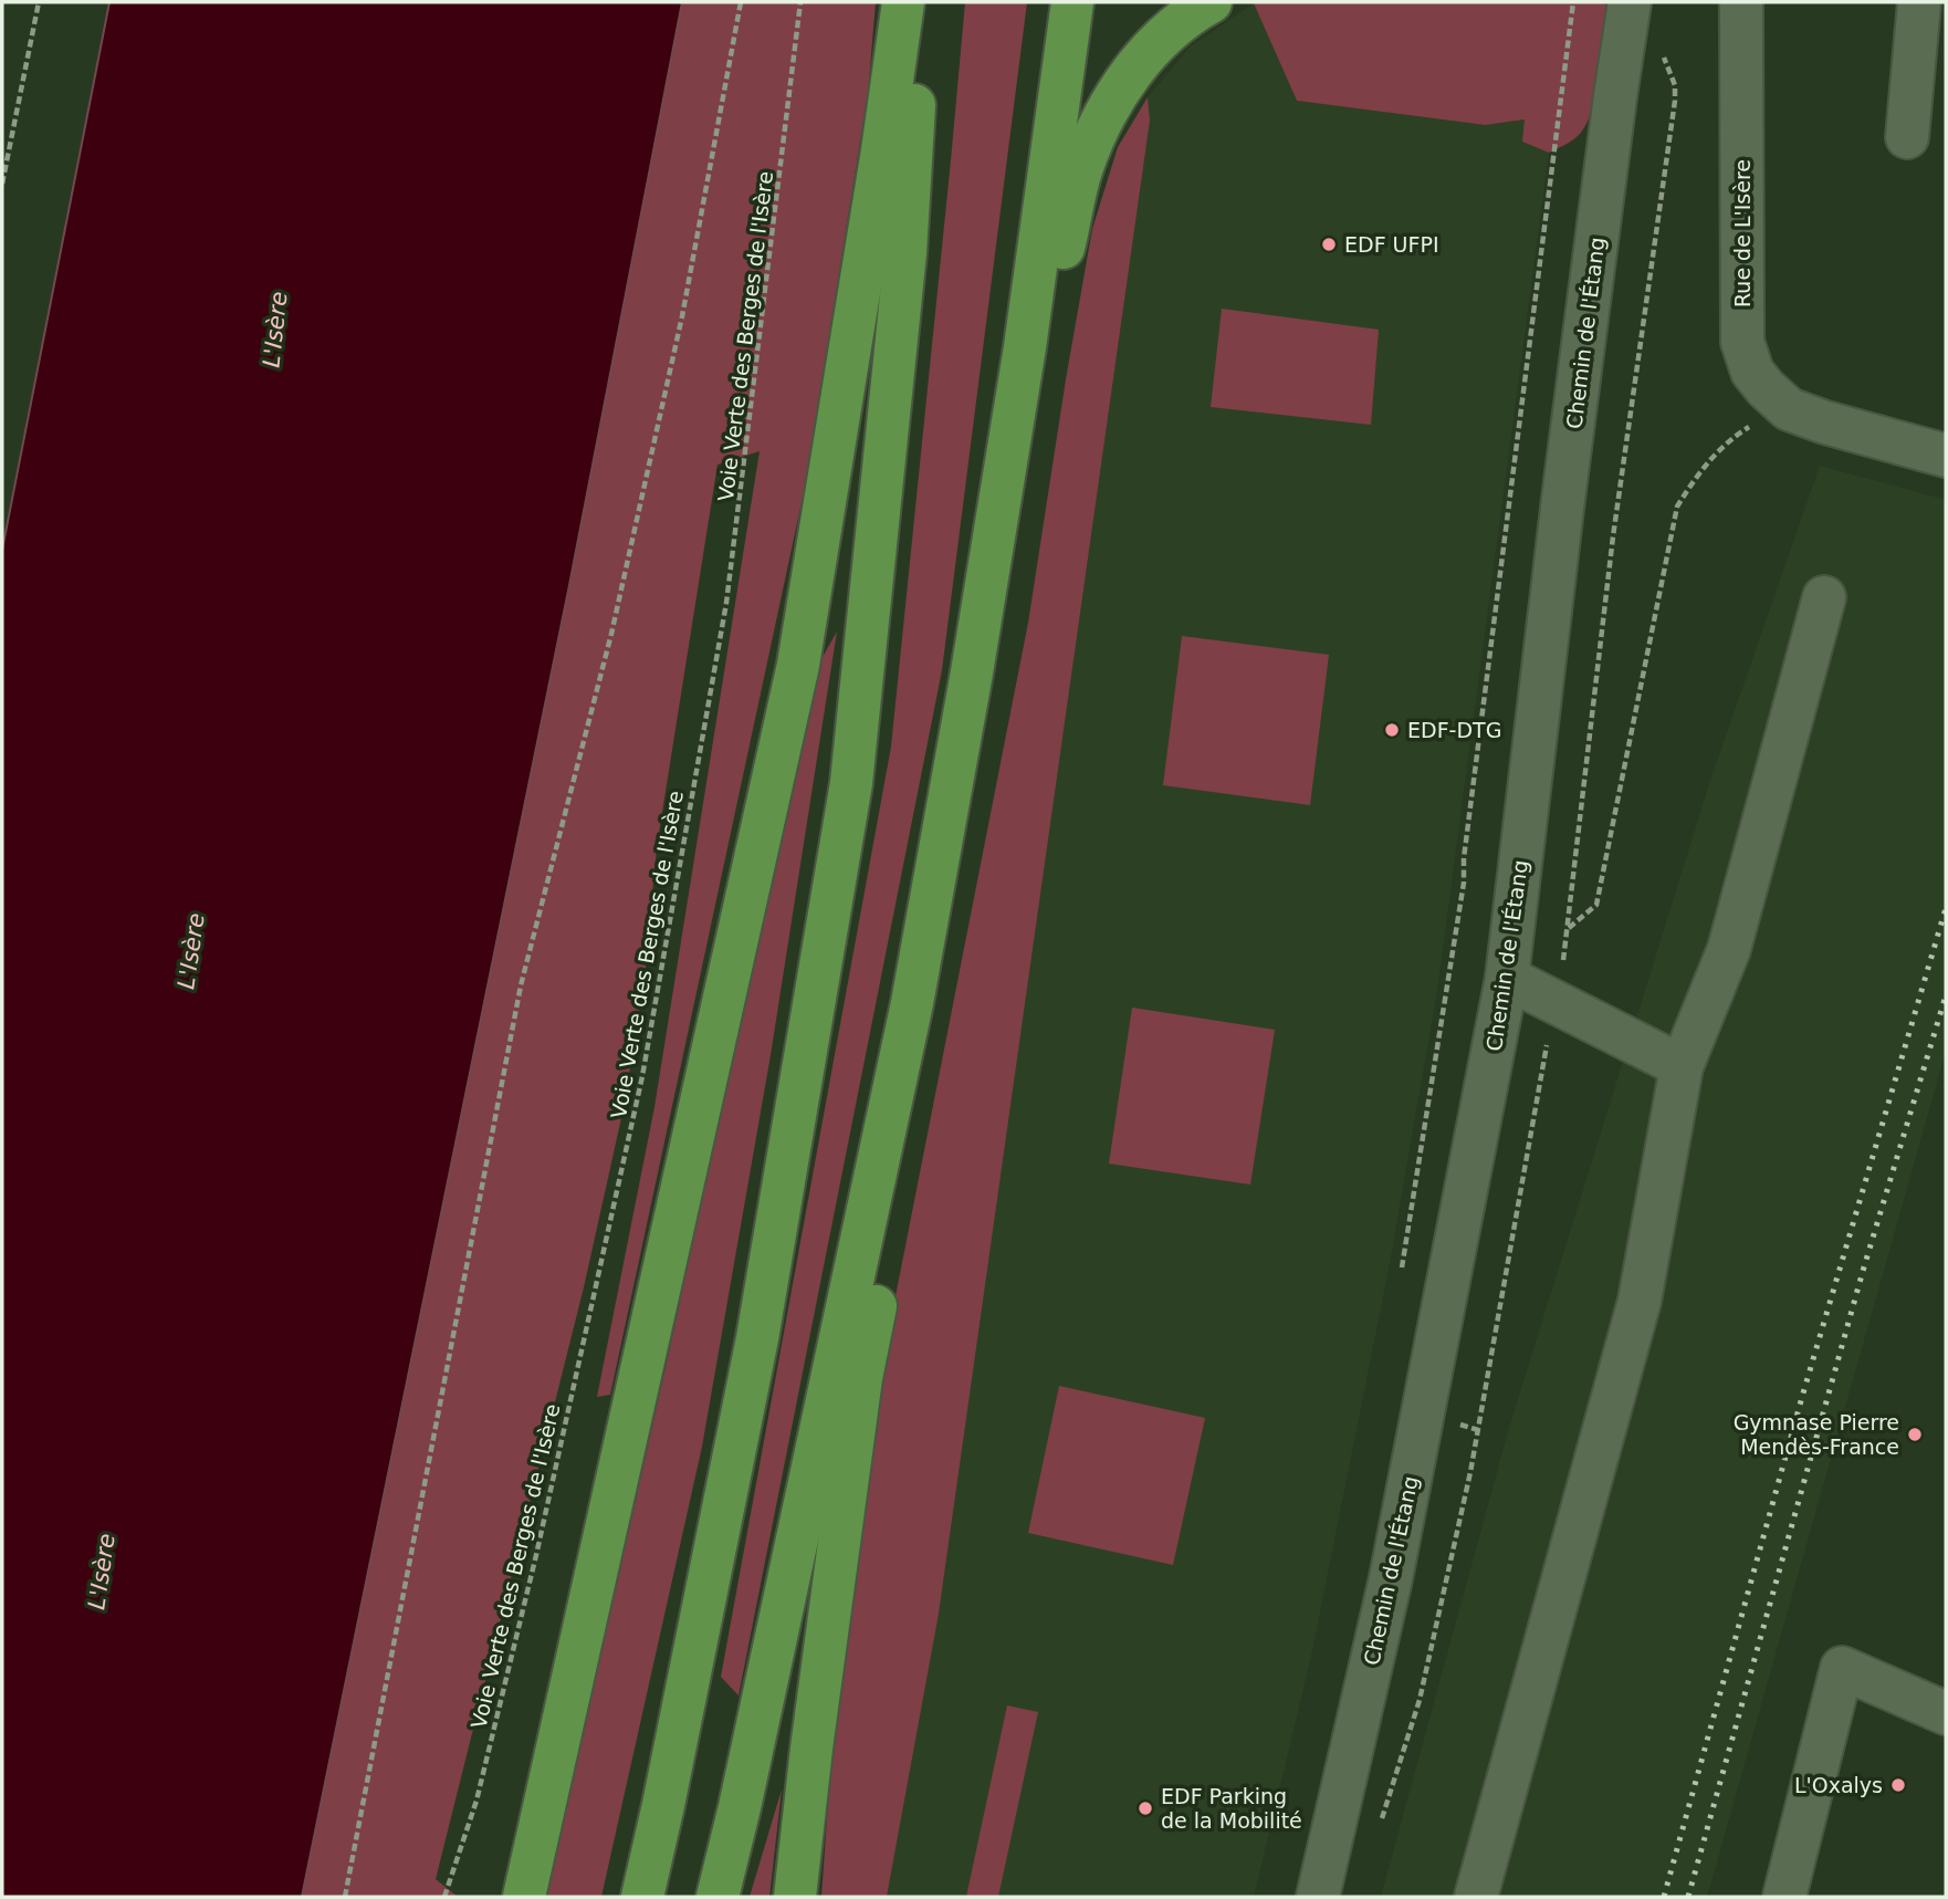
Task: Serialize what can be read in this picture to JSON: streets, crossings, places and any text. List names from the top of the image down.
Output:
{
  "streets": {
    "street": ["Rue de L'Isère", "Chemin de l'Étang"],
    "path": ["Voie Verte des Berges de l'Isère"]
  },
  "water": ["L'Isère"],
  "places": [
    "EDF UFPI",
    "EDF-DTG",
    "Gymnase Pierre Mendès-France",
    "L'Oxalys",
    "EDF Parking de la Mobilité"
  ]
}
